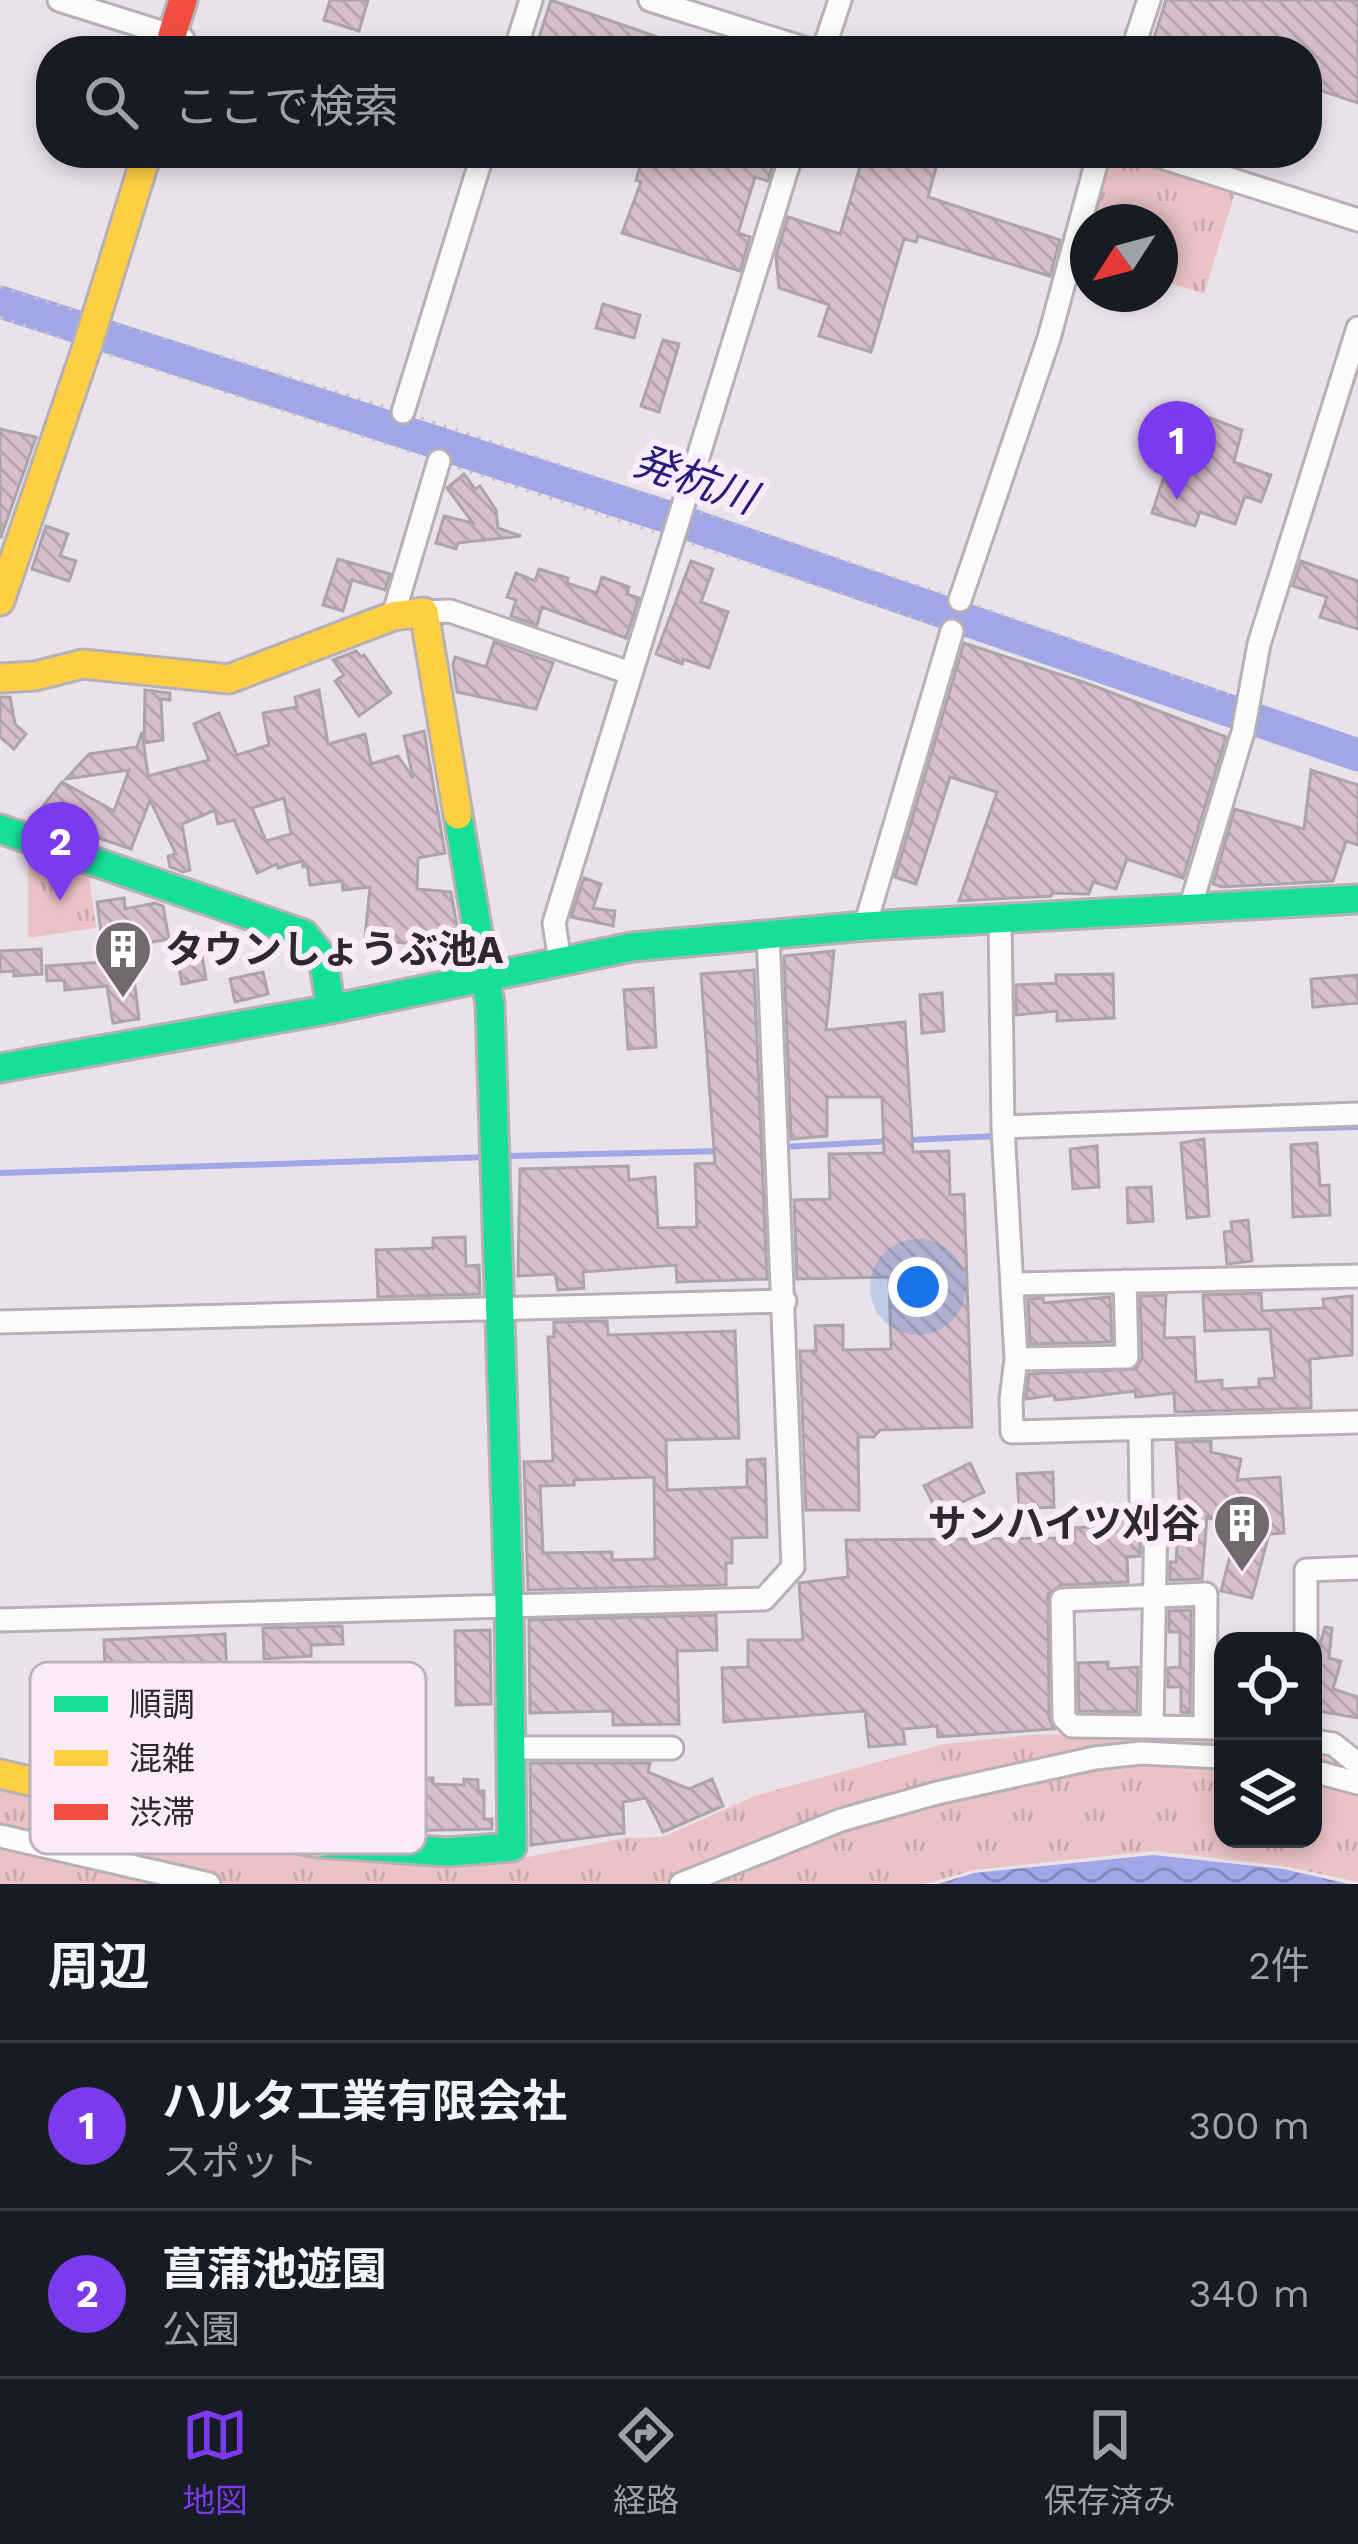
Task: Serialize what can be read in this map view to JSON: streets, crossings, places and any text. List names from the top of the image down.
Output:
{
  "water": ["発杭川"],
  "places": {
    "building": ["タウンしょうぶ池A", "サンハイツ刈谷"]
  },
  "legend": ["順調", "混雑", "渋滞"],
  "north": "bottom left",
  "page": {
    "search": "ここで検索",
    "pins": ["1", "2"],
    "heading": ["周辺", "2件"],
    "list": [
      {
        "mark": "1",
        "name": "ハルタ工業有限会社",
        "note": "スポット",
        "value": "300 m"
      },
      {
        "mark": "2",
        "name": "菖蒲池遊園",
        "note": "公園",
        "value": "340 m"
      }
    ],
    "nav": ["地図", "経路", "保存済み"]
  }
}
